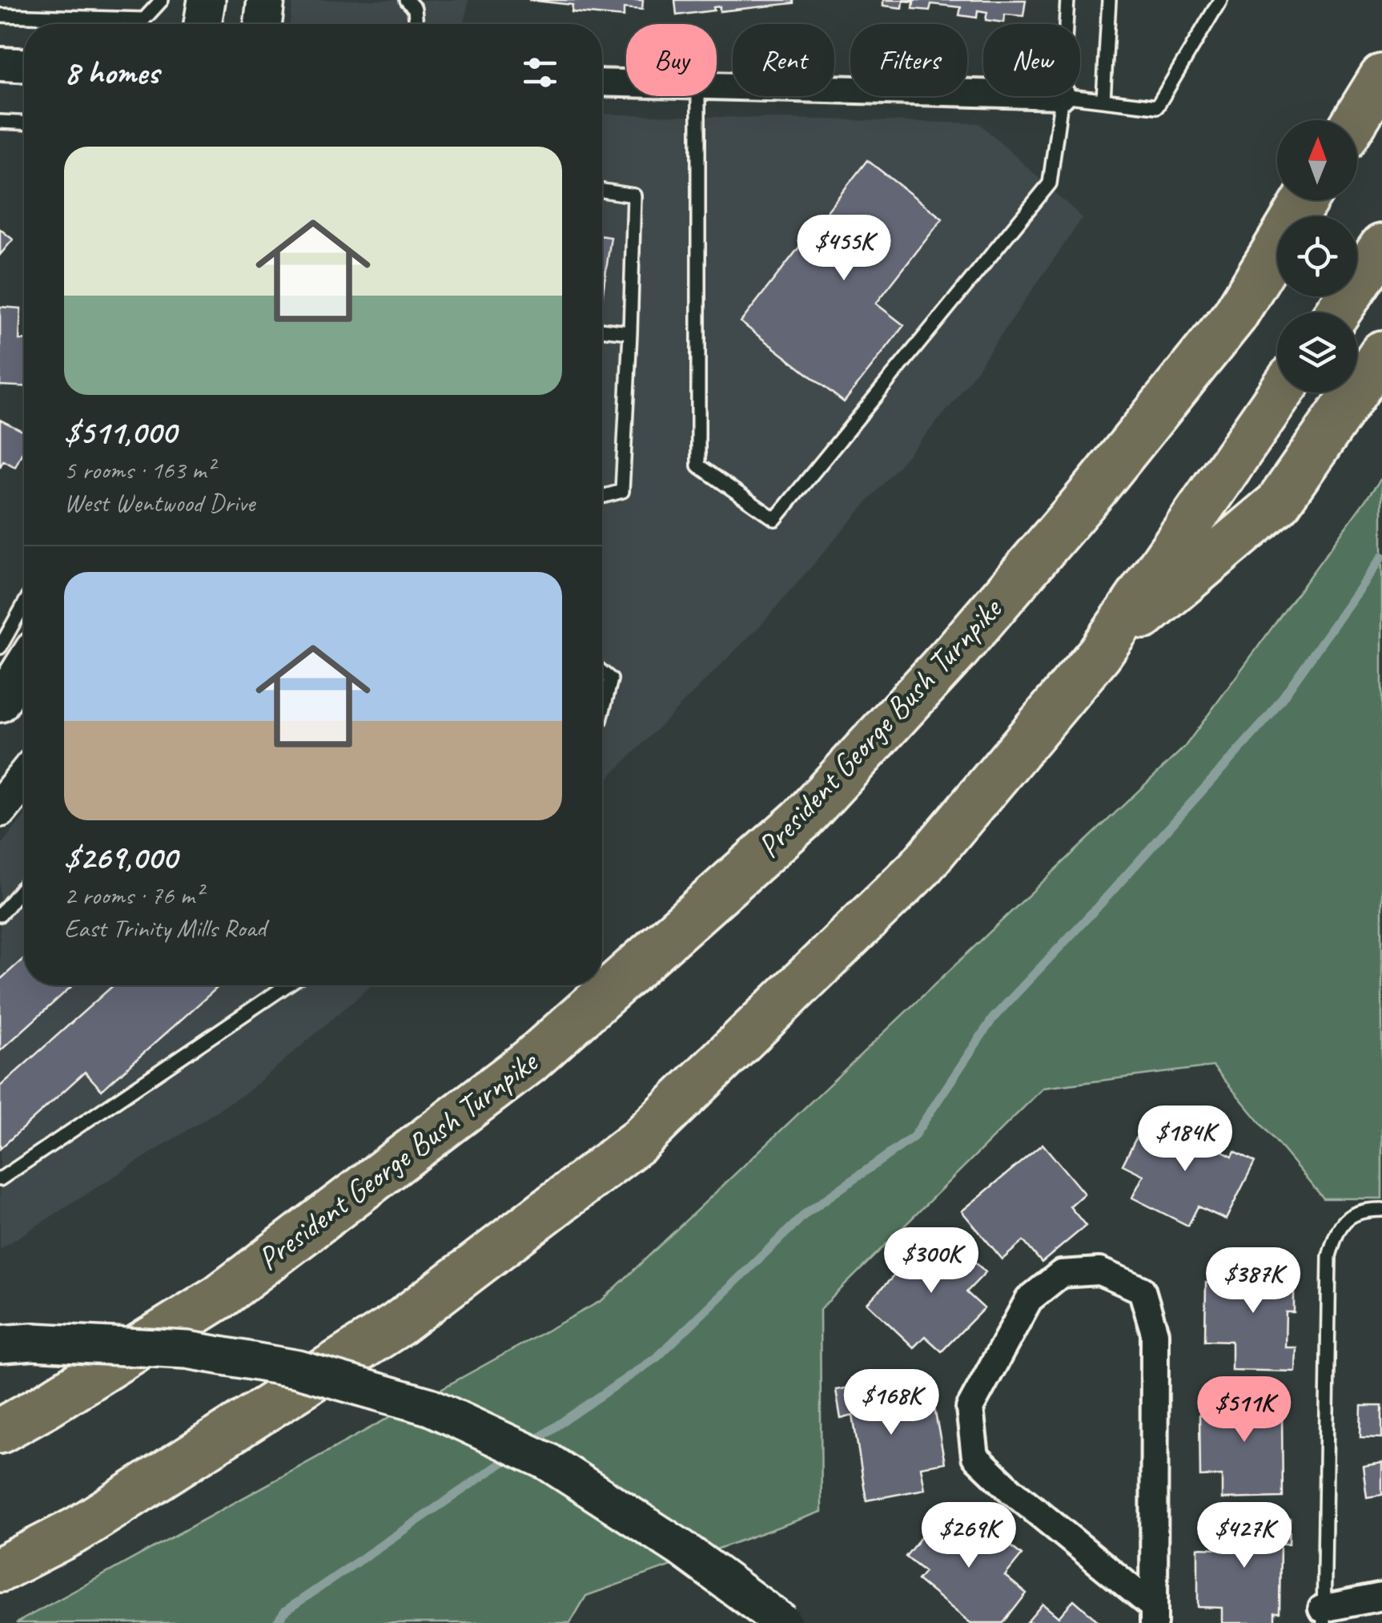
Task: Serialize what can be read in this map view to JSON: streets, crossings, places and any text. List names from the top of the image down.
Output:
{
  "streets": {
    "highway": ["President George Bush Turnpike"]
  },
  "north": "top",
  "page": {
    "chip": [
      "Buy",
      "Rent",
      "Filters",
      "New"
    ],
    "heading": "8 homes",
    "list": [
      {
        "name": "$511,000",
        "note": "5 rooms · 163 m² · West Wentwood Drive"
      },
      {
        "name": "$269,000",
        "note": "2 rooms · 76 m² · East Trinity Mills Road"
      }
    ],
    "price": [
      "$455K",
      "$184K",
      "$300K",
      "$387K",
      "$168K",
      "$511K",
      "$269K",
      "$427K"
    ]
  }
}
